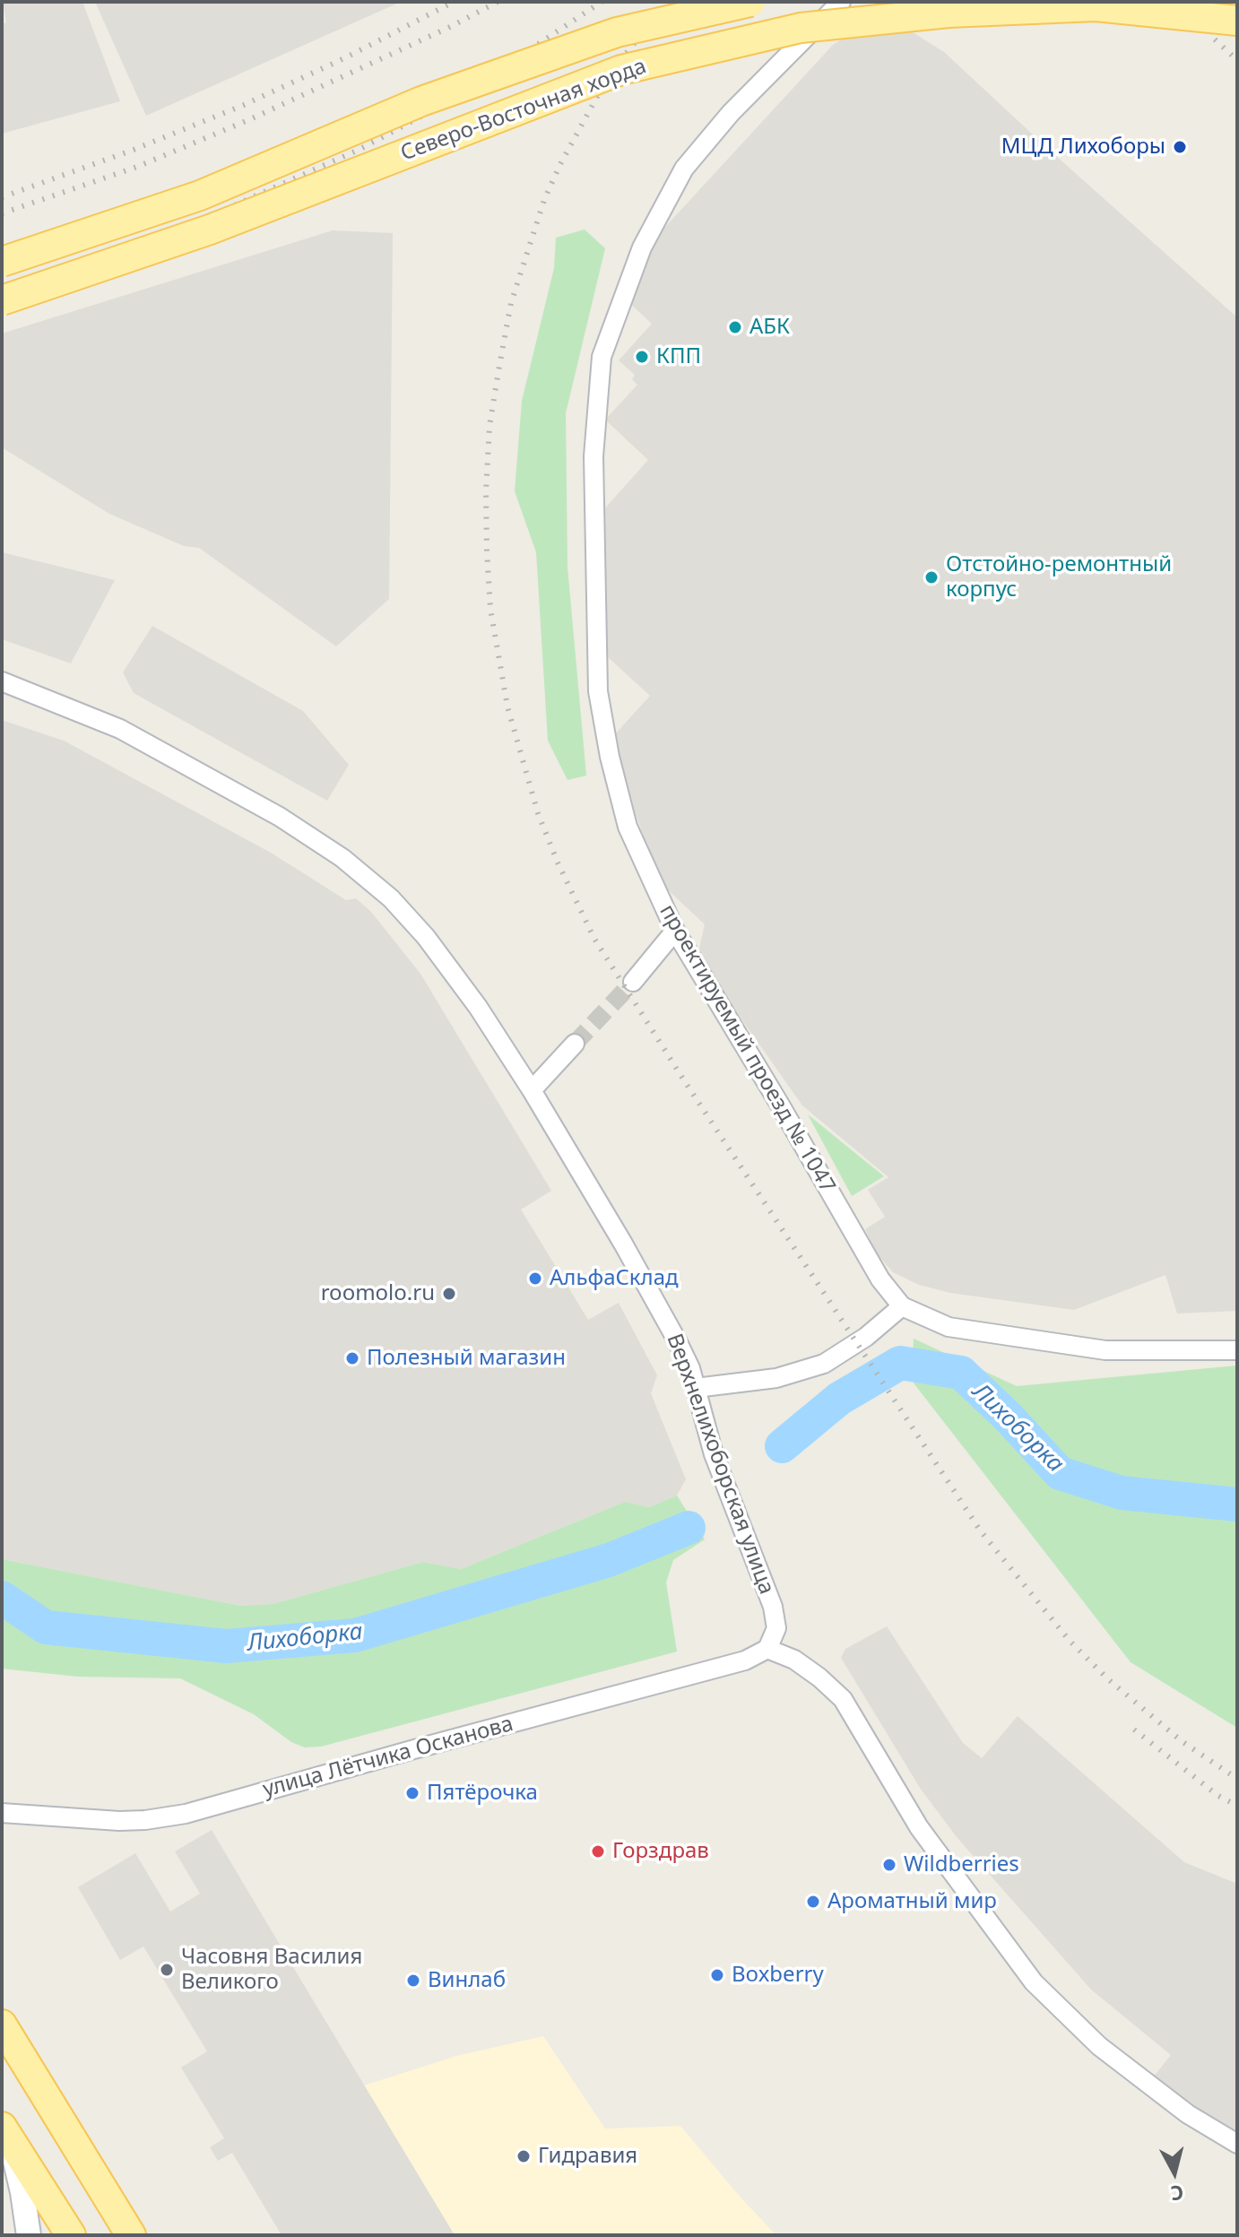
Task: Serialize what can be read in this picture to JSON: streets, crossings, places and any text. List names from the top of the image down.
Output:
{
  "streets": {
    "main road": ["Северо-Восточная хорда"],
    "street": ["проектируемый проезд № 1047", "Верхнелихоборская улица", "улица Лётчика Осканова"]
  },
  "crossings": [
    ["Верхнелихоборская улица", "улица Лётчика Осканова"]
  ],
  "water": ["Лихоборка"],
  "places": [
    "МЦД Лихоборы",
    "АБК",
    "КПП",
    "Отстойно-ремонтный корпус",
    "АльфаСклад",
    "roomolo.ru",
    "Полезный магазин",
    "Пятёрочка",
    "Горздрав",
    "Wildberries",
    "Ароматный мир",
    "Часовня Василия Великого",
    "Boxberry",
    "Винлаб",
    "Гидравия"
  ],
  "north": "bottom"
}
